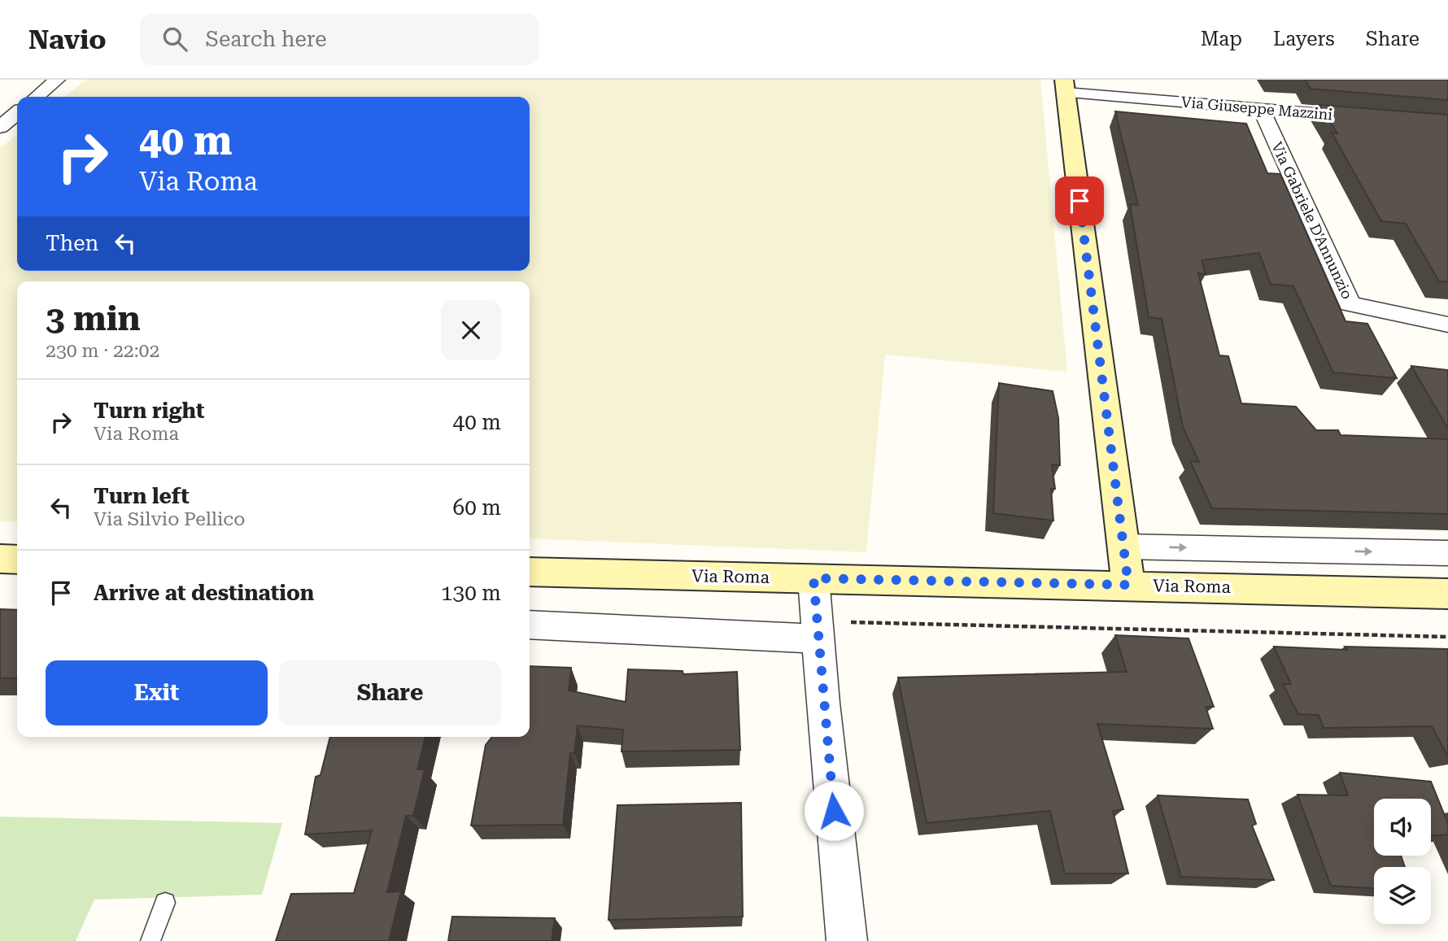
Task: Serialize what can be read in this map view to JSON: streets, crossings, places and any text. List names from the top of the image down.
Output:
{
  "streets": {
    "street": ["Via Giuseppe Mazzini", "Via Gabriele D'Annunzio", "Via Roma"]
  },
  "crossings": [
    ["Via Giuseppe Mazzini", "Via Gabriele D'Annunzio"]
  ],
  "page": {
    "header": "Navio",
    "search": "Search here",
    "nav": ["Map", "Layers", "Share"],
    "turn": ["40 m", "Via Roma"],
    "then": "Then",
    "heading": ["3 min", "230 m · 22:02"],
    "list": [
      {
        "name": "Turn right",
        "note": "Via Roma",
        "value": "40 m"
      },
      {
        "name": "Turn left",
        "note": "Via Silvio Pellico",
        "value": "60 m"
      },
      {
        "name": "Arrive at destination",
        "value": "130 m"
      }
    ],
    "buttons": ["Exit", "Share"]
  }
}
